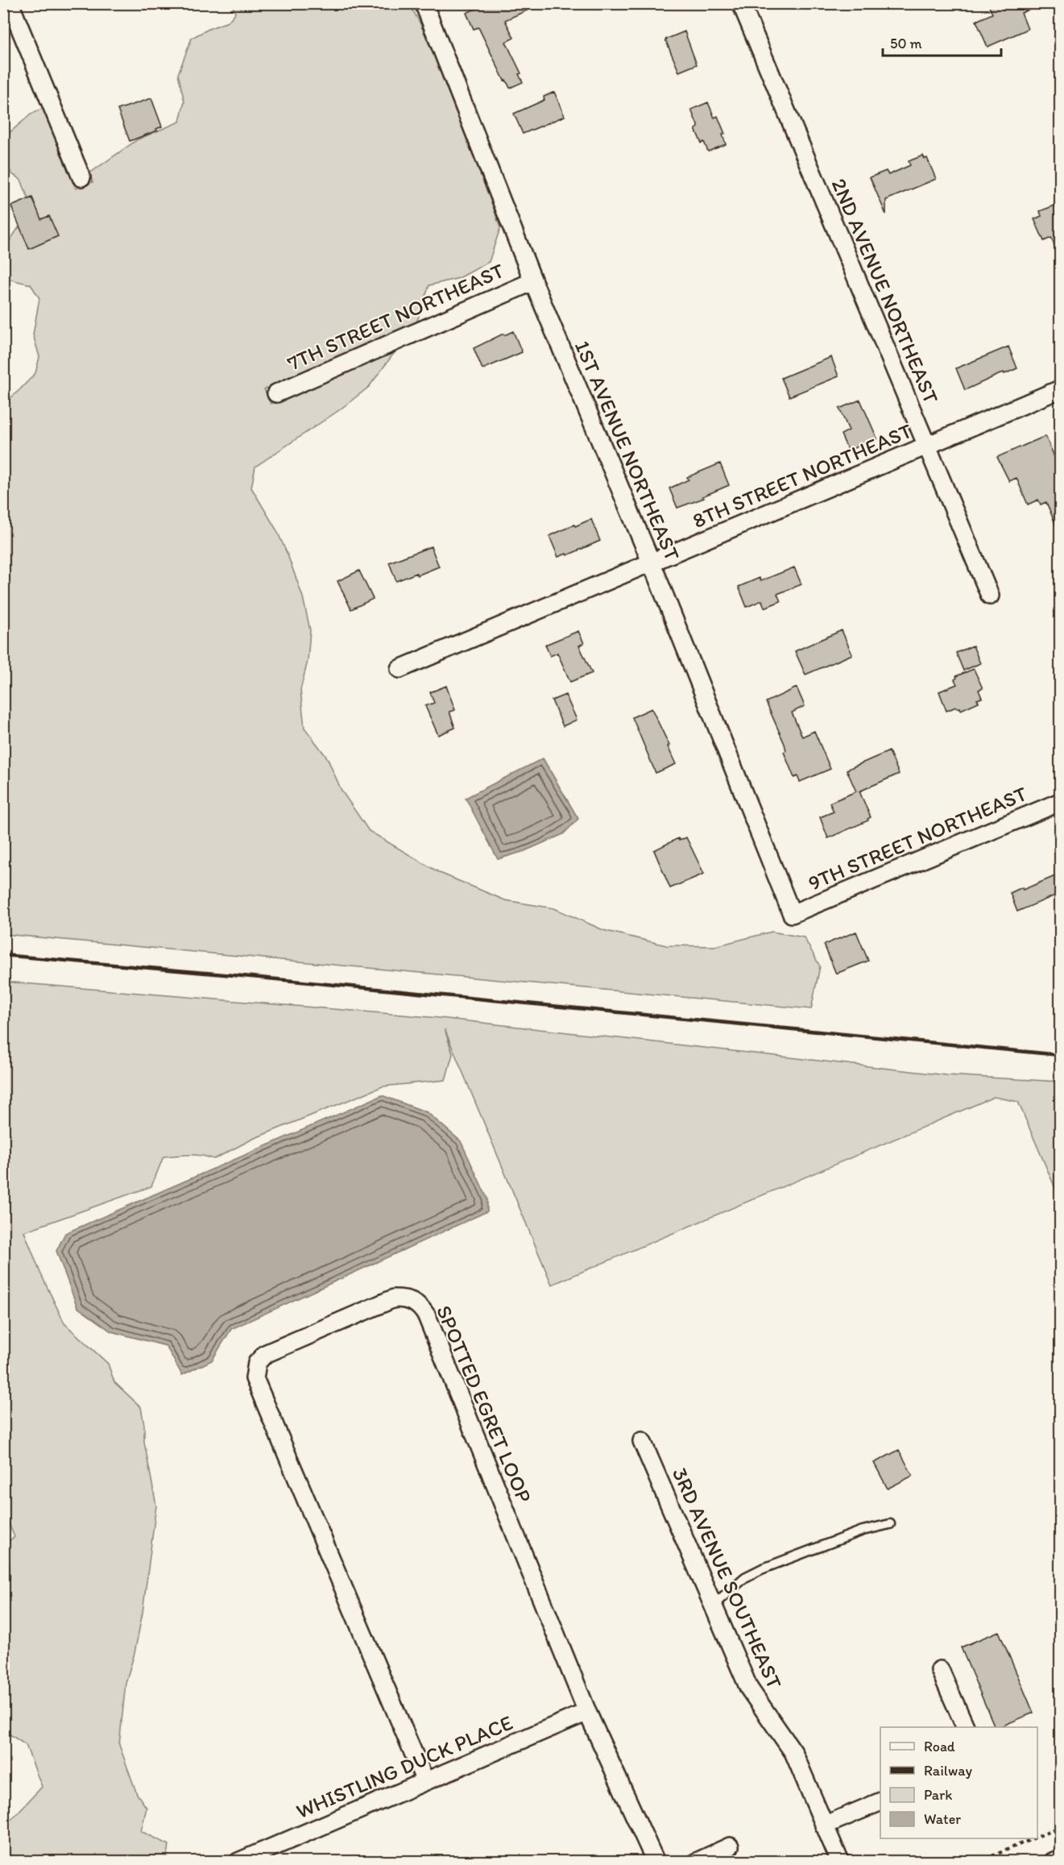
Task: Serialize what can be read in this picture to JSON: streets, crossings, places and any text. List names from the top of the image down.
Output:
{
  "streets": {
    "street": [
      "2ND AVENUE NORTHEAST",
      "7TH STREET NORTHEAST",
      "1ST AVENUE NORTHEAST",
      "8TH STREET NORTHEAST",
      "9TH STREET NORTHEAST",
      "SPOTTED EGRET LOOP",
      "3RD AVENUE SOUTHEAST",
      "WHISTLING DUCK PLACE"
    ]
  },
  "crossings": [
    ["2ND AVENUE NORTHEAST", "8TH STREET NORTHEAST"],
    ["7TH STREET NORTHEAST", "1ST AVENUE NORTHEAST"],
    ["1ST AVENUE NORTHEAST", "8TH STREET NORTHEAST"],
    ["1ST AVENUE NORTHEAST", "9TH STREET NORTHEAST"],
    ["SPOTTED EGRET LOOP", "WHISTLING DUCK PLACE"]
  ],
  "legend": [
    "Road",
    "Railway",
    "Park",
    "Water"
  ],
  "scale_bar": "50 m"
}
